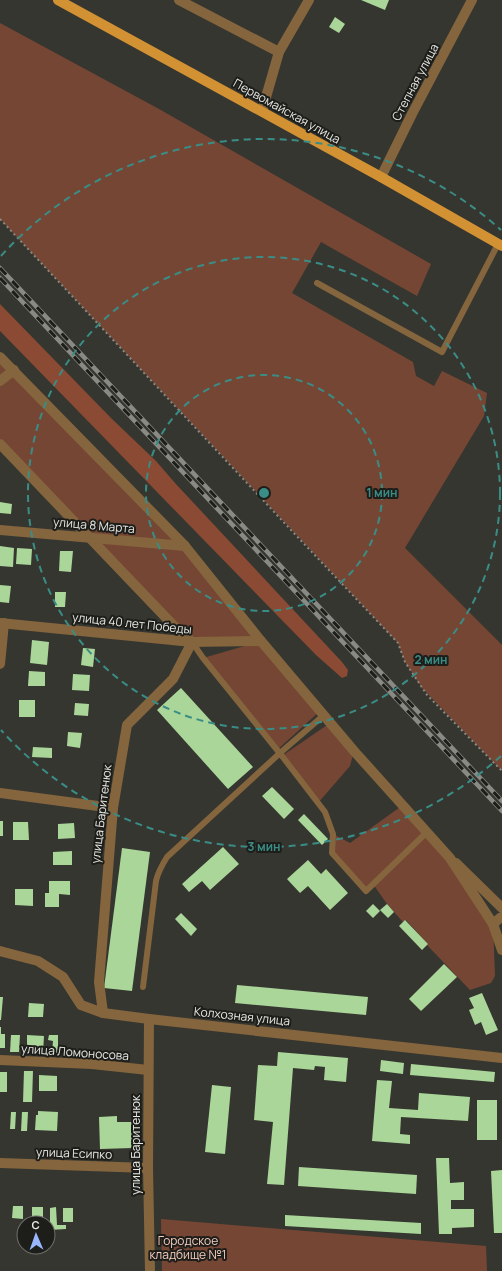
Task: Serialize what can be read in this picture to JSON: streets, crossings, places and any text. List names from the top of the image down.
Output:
{
  "streets": {
    "main road": ["Первомайская улица"],
    "street": [
      "Степная улица",
      "улица 8 Марта",
      "улица 40 лет Победы",
      "улица Баритенюк",
      "Колхозная улица",
      "улица Ломоносова",
      "улица Есипко"
    ]
  },
  "crossings": [
    ["Степная улица", "Первомайская улица"],
    ["улица 40 лет Победы", "улица Баритенюк"],
    ["улица Баритенюк", "Колхозная улица"],
    ["улица Баритенюк", "улица Ломоносова"],
    ["улица Баритенюк", "улица Есипко"]
  ],
  "parks": ["Городское кладбище №1"],
  "north": "top",
  "rings": ["1 мин", "2 мин", "3 мин"]
}
